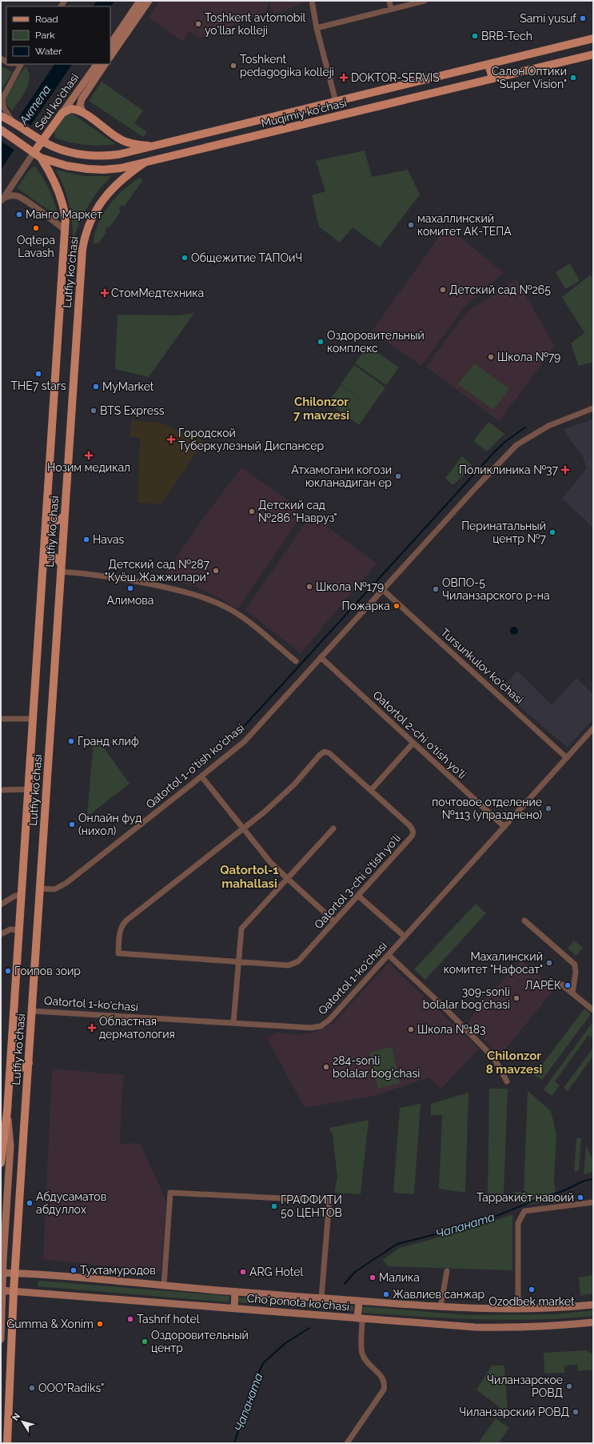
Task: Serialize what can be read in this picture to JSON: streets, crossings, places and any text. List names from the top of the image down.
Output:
{
  "streets": {
    "main road": [
      "Seul ko'chasi",
      "Muqimiy ko'chasi",
      "Lutfiy ko'chasi",
      "Cho'ponota ko'chasi"
    ],
    "street": [
      "Tursunkulov ko'chasi",
      "Qatortol 2-chi o'tish yo'li",
      "Qatortol 1-o'tish ko'chasi",
      "Qatortol 3-chi o'tish yo'li",
      "Qatortol 1-ko'chasi"
    ]
  },
  "crossings": [
    ["Seul ko'chasi", "Muqimiy ko'chasi"],
    ["Muqimiy ko'chasi", "Lutfiy ko'chasi"],
    ["Lutfiy ko'chasi", "Qatortol 1-o'tish ko'chasi"],
    ["Lutfiy ko'chasi", "Qatortol 1-ko'chasi"],
    ["Lutfiy ko'chasi", "Cho'ponota ko'chasi"],
    ["Tursunkulov ko'chasi", "Qatortol 1-o'tish ko'chasi"],
    ["Tursunkulov ko'chasi", "Qatortol 1-ko'chasi"],
    ["Qatortol 2-chi o'tish yo'li", "Qatortol 1-o'tish ko'chasi"],
    ["Qatortol 2-chi o'tish yo'li", "Qatortol 1-ko'chasi"]
  ],
  "districts": ["Chilonzor 7 mavzesi", "Qatortol-1 mahallasi", "Chilonzor 8 mavzesi"],
  "water": ["Актепа", "Чапаната"],
  "places": {
    "other": [
      "Sami yusuf",
      "Toshkent avtomobil yo'llar kolleji",
      "BRB-Tech",
      "Toshkent pedagogika kolleji",
      "Салон Оптики \"Super Vision\"",
      "Манго Маркет",
      "махаллинский комитет АК-ТЕПА",
      "Oqtepa Lavash",
      "Общежитие ТАПОиЧ",
      "Детский сад №265",
      "Оздоровительный комплекс",
      "Школа №79",
      "THE7 stars",
      "MyMarket",
      "BTS Express",
      "Атхамогани когози юкланадиган ер",
      "Детский сад №286 \"Навруз\"",
      "Перинатальный центр №7",
      "Havas",
      "Детский сад №287 \"Куёш Жажжилари\"",
      "Школа №179",
      "Алимова",
      "ОВПО-5 Чиланзарского р-на",
      "Пожарка",
      "Гранд клиф",
      "почтовое отделение №113 (упразднено)",
      "Онлайн фуд (нихол)",
      "Махалинский комитет \"Нафосат\"",
      "Гоипов зоир",
      "ЛАРЁК",
      "309-sonli bolalar bog'chasi",
      "Школа №183",
      "284-sonli bolalar bog'chasi",
      "Тарракиёт навоий",
      "Абдусаматов абдуллох",
      "ГРАФФИТИ 50 ЦЕНТОВ",
      "Тухтамуродов",
      "ARG Hotel",
      "Малика",
      "Ozodbek market",
      "Жавлиев санжар",
      "Tashrif hotel",
      "Gumma & Xonim",
      "Оздоровительный центр",
      "Чиланзарское РОВД",
      "OOO\"Radiks\"",
      "Чиланзарский РОВД"
    ],
    "health": [
      "DOKTOR-SERVIS",
      "СтомМедтехника",
      "Городской Туберкулезный Диспансер",
      "Нозим медикал",
      "Поликлиника №37",
      "Областная дерматология"
    ]
  },
  "legend": ["Road", "Park", "Water"],
  "north": "top left"
}
